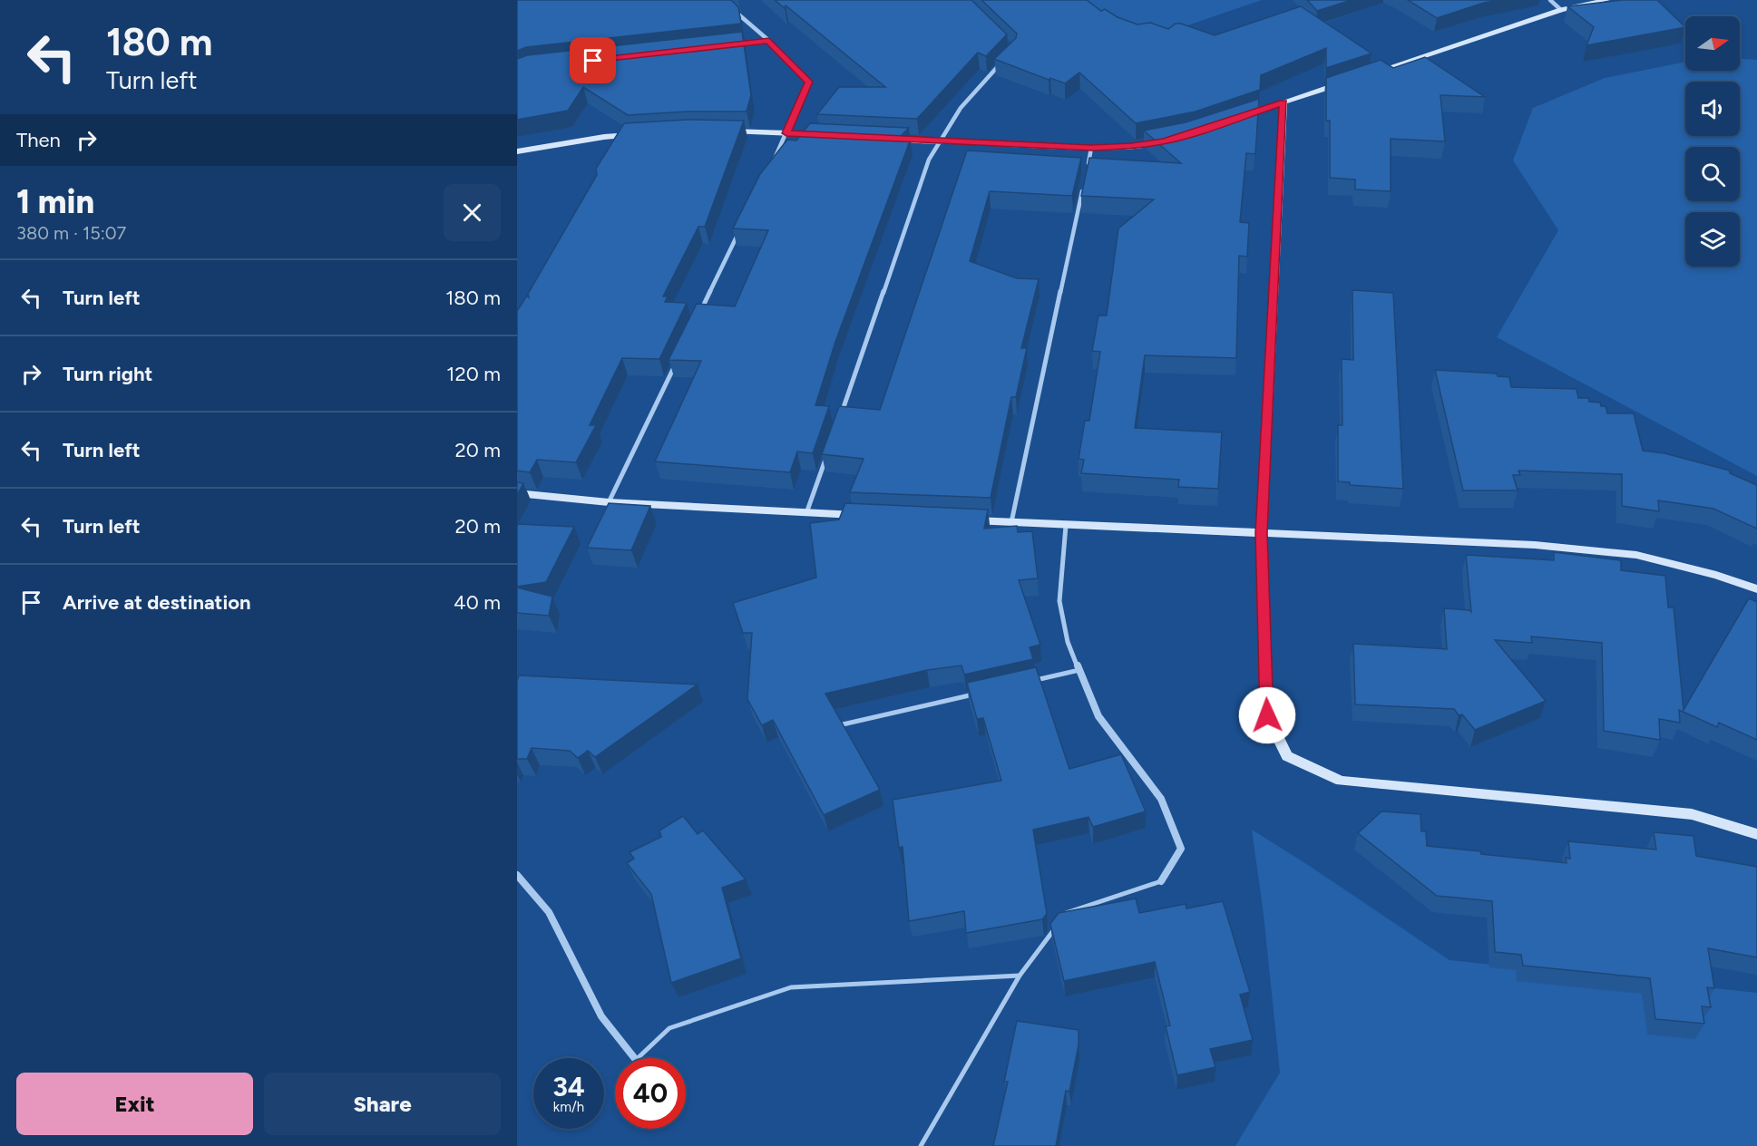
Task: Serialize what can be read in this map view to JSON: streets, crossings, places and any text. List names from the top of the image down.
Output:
{
  "north": "right",
  "page": {
    "turn": ["180 m", "Turn left"],
    "then": "Then",
    "heading": ["1 min", "380 m · 15:07"],
    "list": [
      {
        "name": "Turn left",
        "value": "180 m"
      },
      {
        "name": "Turn right",
        "value": "120 m"
      },
      {
        "name": "Turn left",
        "value": "20 m"
      },
      {
        "name": "Turn left",
        "value": "20 m"
      },
      {
        "name": "Arrive at destination",
        "value": "40 m"
      }
    ],
    "speed": "34 km/h",
    "limit": "40",
    "buttons": ["Exit", "Share"]
  }
}
